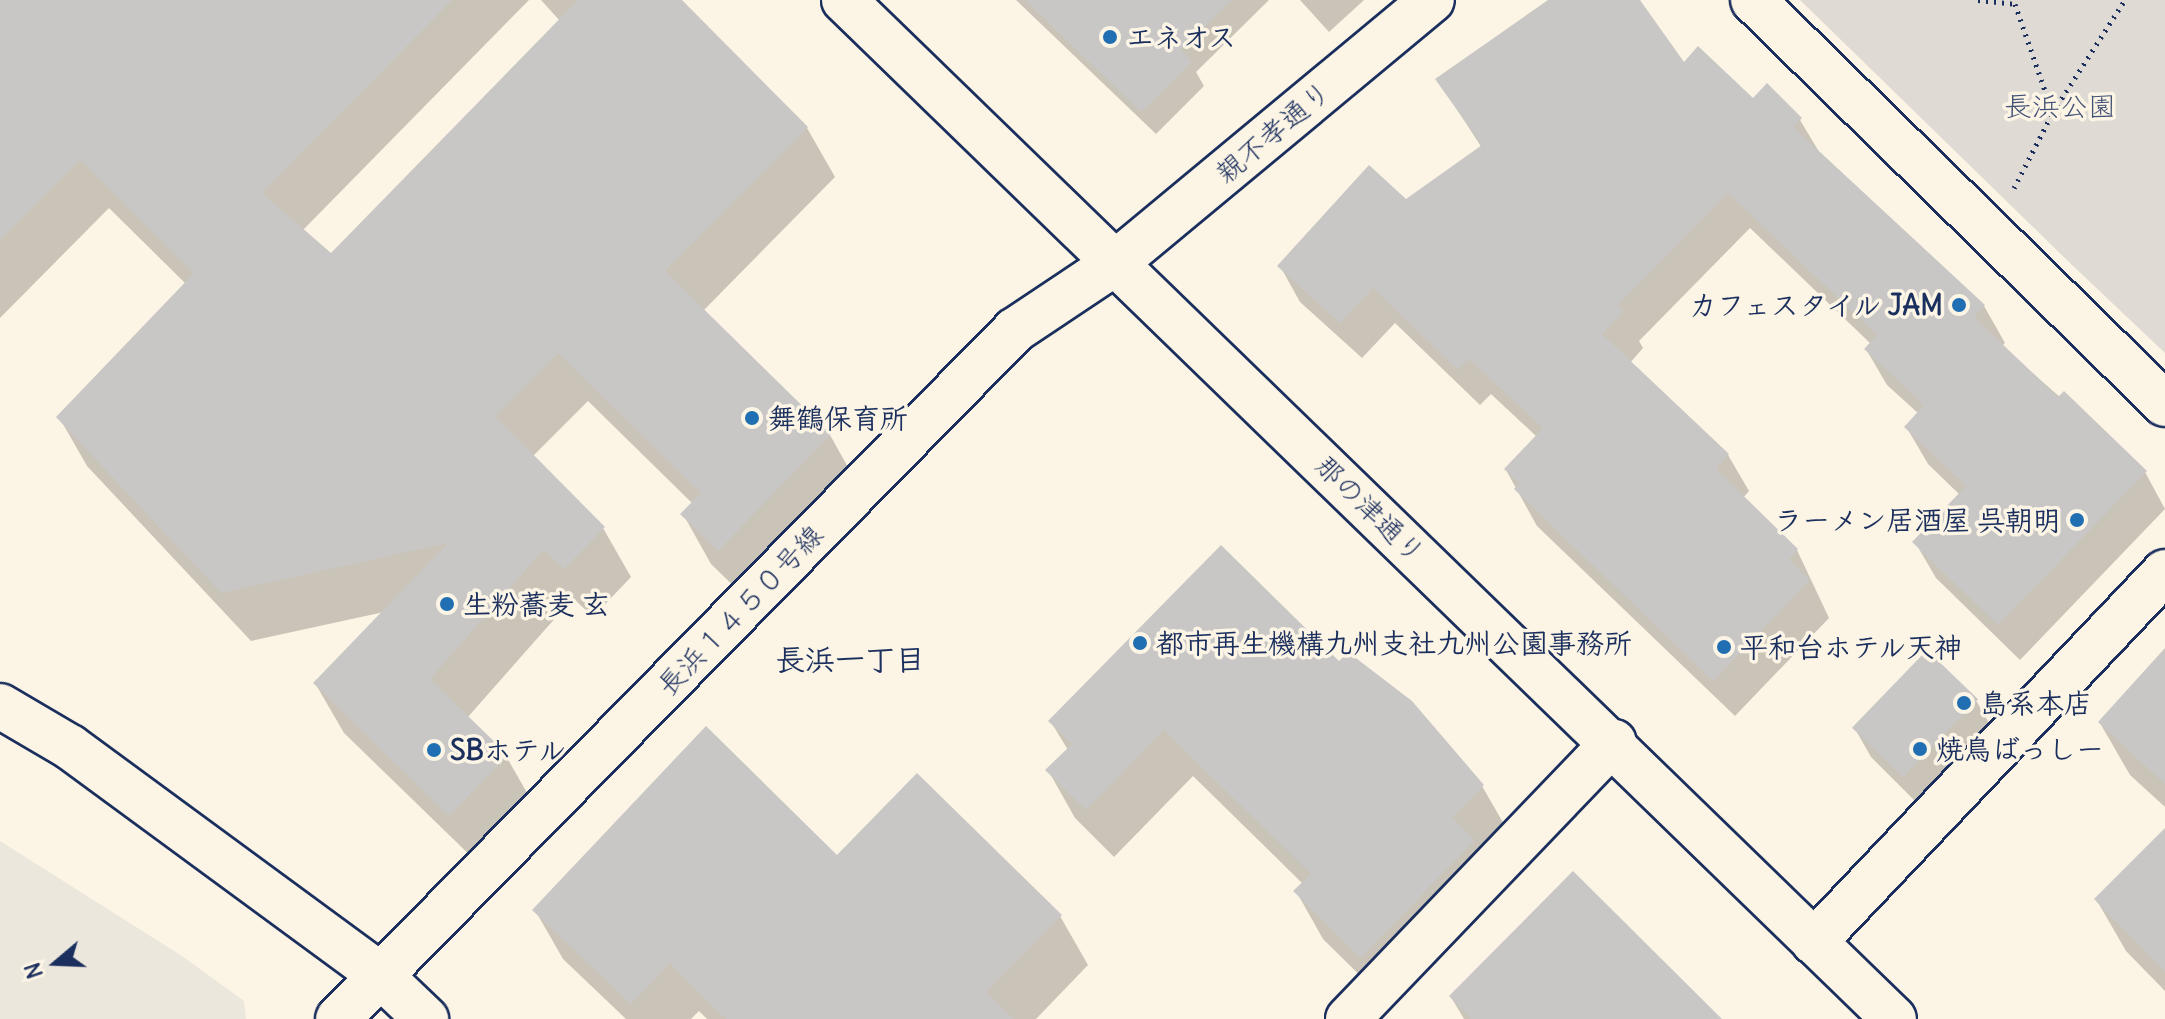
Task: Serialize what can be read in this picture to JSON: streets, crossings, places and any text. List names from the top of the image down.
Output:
{
  "streets": {
    "street": ["親不孝通り", "那の津通り", "長浜１４５０号線"]
  },
  "crossings": [
    ["親不孝通り", "那の津通り"],
    ["親不孝通り", "長浜１４５０号線"],
    ["那の津通り", "長浜１４５０号線"]
  ],
  "districts": ["長浜一丁目"],
  "parks": ["長浜公園"],
  "places": [
    "エネオス",
    "カフェスタイル JAM",
    "舞鶴保育所",
    "ラーメン居酒屋 呉朝明",
    "生粉蕎麦 玄",
    "都市再生機構九州支社九州公園事務所",
    "平和台ホテル天神",
    "島系本店",
    "焼鳥ばっしー",
    "SBホテル"
  ],
  "north": "left"
}
